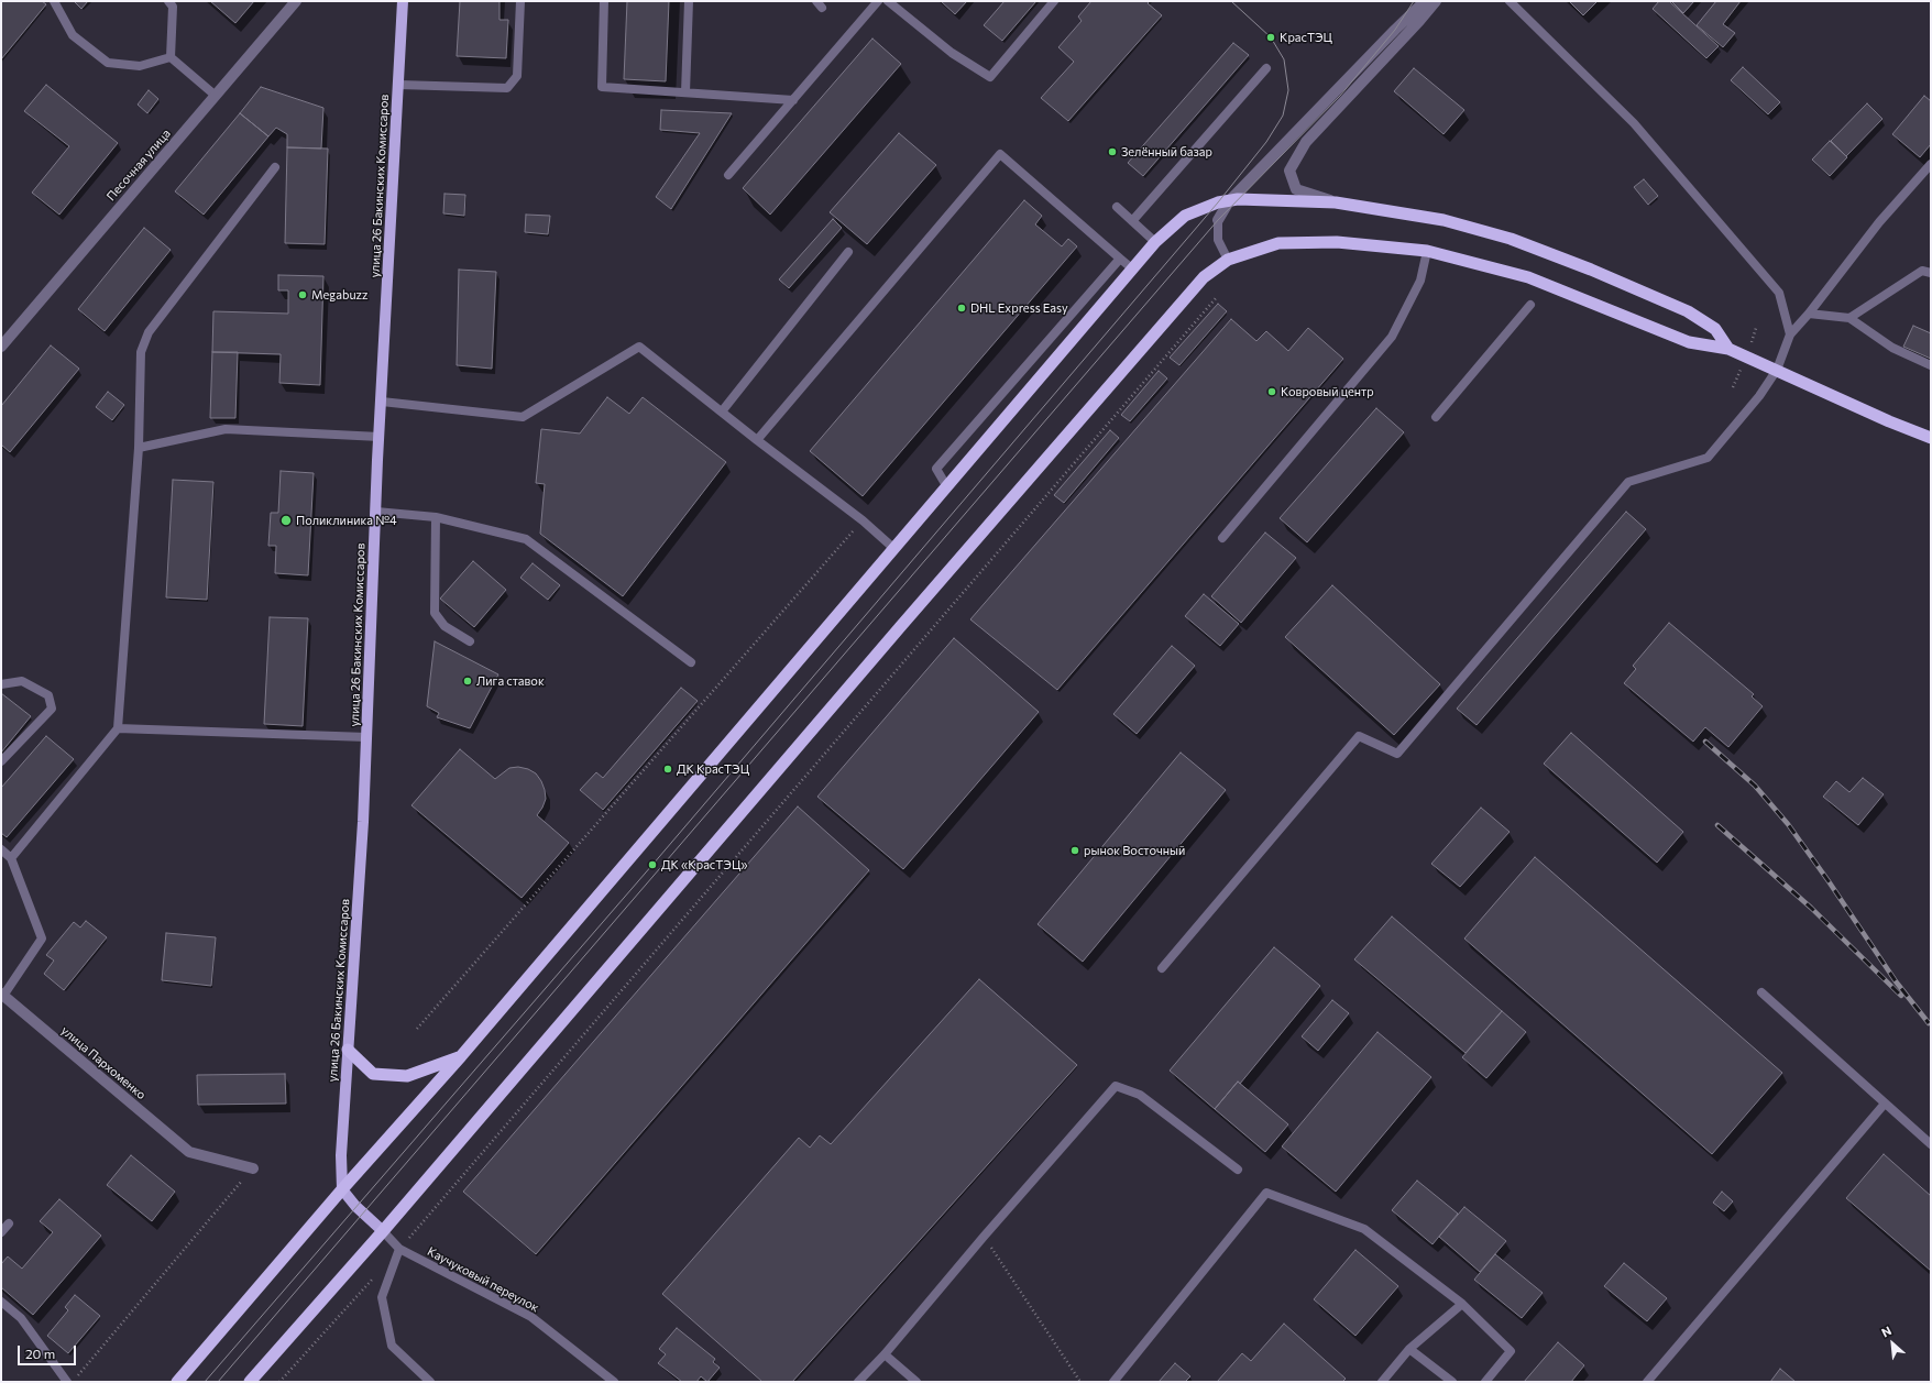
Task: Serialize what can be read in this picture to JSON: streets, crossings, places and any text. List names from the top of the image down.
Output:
{
  "streets": {
    "main road": ["улица 26 Бакинских Комиссаров"],
    "street": ["Песочная улица", "улица Пархоменко"],
    "lane": ["Каучуковый переулок"]
  },
  "places": [
    "КрасТЭЦ",
    "Зелённый базар",
    "Megabuzz",
    "DHL Express Easy",
    "Ковровый центр",
    "Поликлиника №4",
    "Лига ставок",
    "ДК КрасТЭЦ",
    "рынок Восточный",
    "ДК «КрасТЭЦ»"
  ],
  "scale_bar": "20 m",
  "north": "top left"
}
